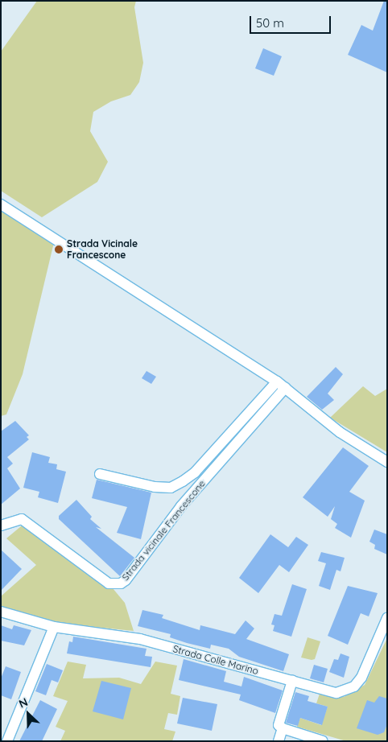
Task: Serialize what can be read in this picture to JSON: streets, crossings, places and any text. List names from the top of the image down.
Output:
{
  "streets": {
    "street": ["Strada vicinale Francescone", "Strada Colle Marino"]
  },
  "places": ["Strada Vicinale Francescone"],
  "scale_bar": "50 m",
  "north": "top left"
}
